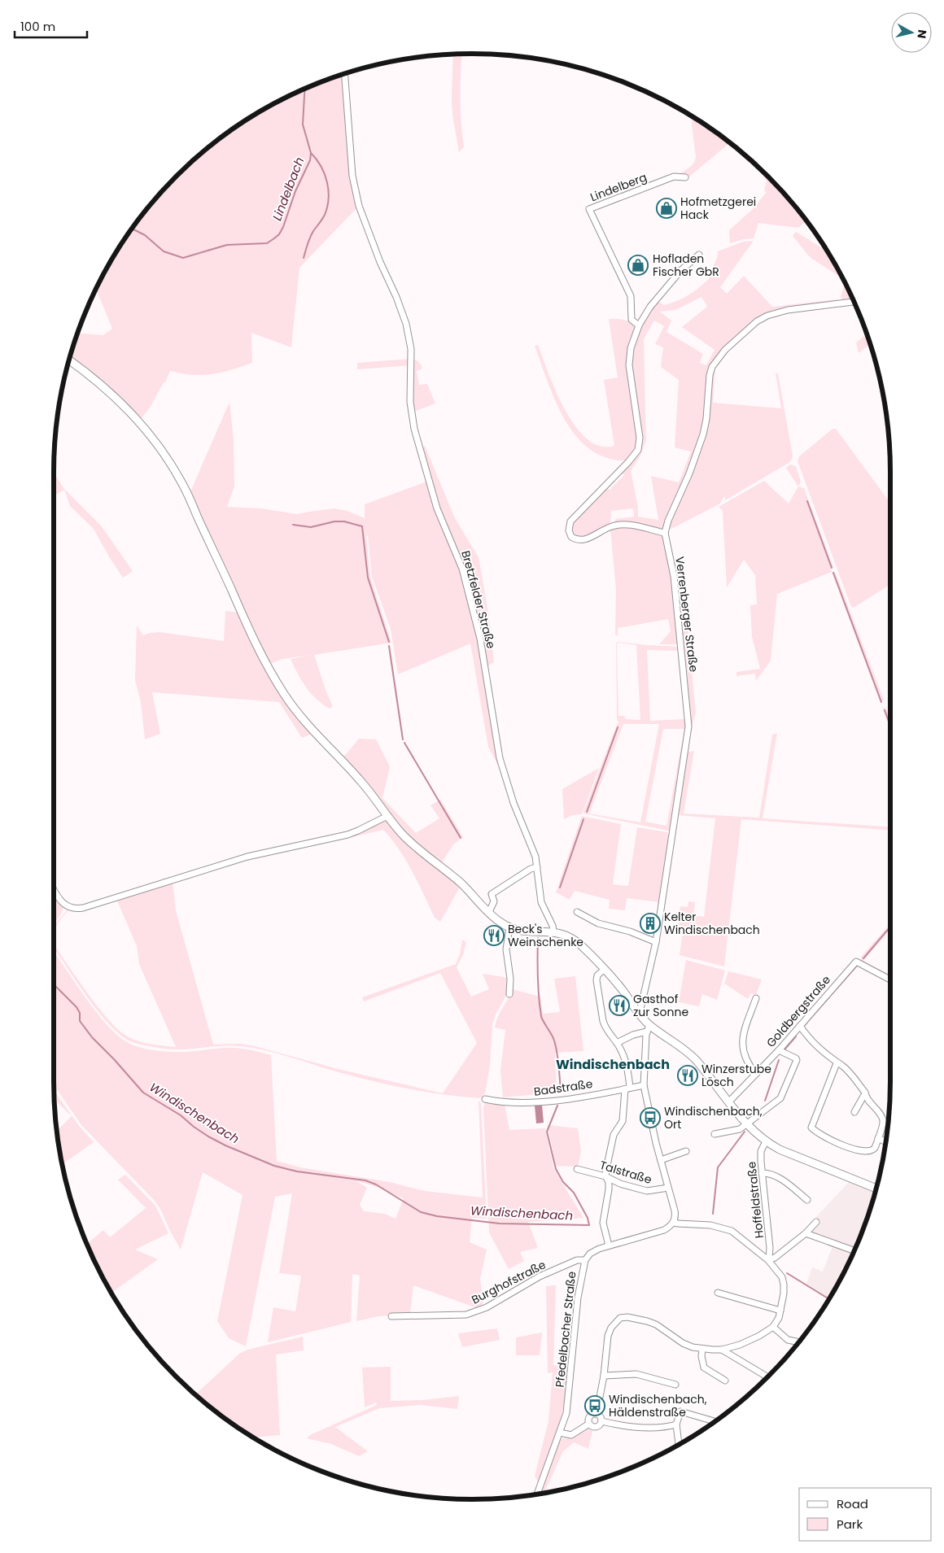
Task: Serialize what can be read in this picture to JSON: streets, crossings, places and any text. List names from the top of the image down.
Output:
{
  "streets": {
    "street": [
      "Lindelberg",
      "Bretzfelder Straße",
      "Verrenberger Straße",
      "Goldbergstraße",
      "Badstraße",
      "Talstraße",
      "Hoffeldstraße",
      "Burghofstraße",
      "Pfedelbacher Straße"
    ]
  },
  "crossings": [
    ["Burghofstraße", "Pfedelbacher Straße"]
  ],
  "districts": ["Windischenbach"],
  "water": ["Lindelbach", "Windischenbach"],
  "places": {
    "shop": ["Hofmetzgerei Hack", "Hofladen Fischer GbR"],
    "building": ["Kelter Windischenbach"],
    "restaurant": ["Beck's Weinschenke", "Gasthof zur Sonne", "Winzerstube Lösch"],
    "bus stop": ["Windischenbach, Ort", "Windischenbach, Häldenstraße"]
  },
  "legend": ["Road", "Park"],
  "scale_bar": "100 m",
  "north": "right"
}
